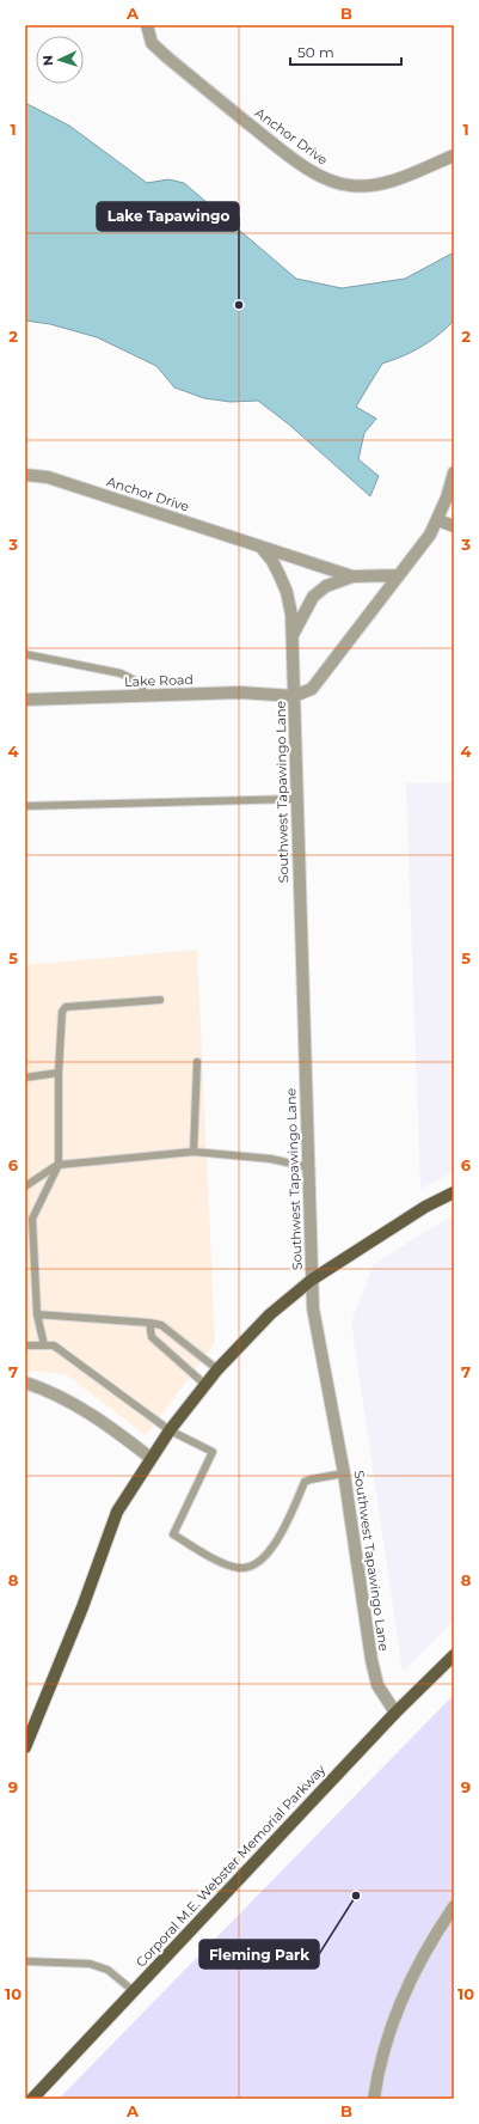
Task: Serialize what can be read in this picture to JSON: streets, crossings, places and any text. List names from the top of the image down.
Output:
{
  "streets": {
    "main road": ["Corporal M.E. Webster Memorial Parkway"],
    "street": ["Anchor Drive", "Lake Road", "Southwest Tapawingo Lane"]
  },
  "crossings": [
    ["Anchor Drive", "Southwest Tapawingo Lane"],
    ["Lake Road", "Southwest Tapawingo Lane"],
    ["Southwest Tapawingo Lane", "Corporal M.E. Webster Memorial Parkway"]
  ],
  "places": ["Lake Tapawingo", "Fleming Park"],
  "scale_bar": "50 m",
  "north": "left",
  "grid": {
    "columns": ["A", "B"],
    "rows": [
      "1",
      "2",
      "3",
      "4",
      "5",
      "6",
      "7",
      "8",
      "9",
      "10"
    ]
  }
}
